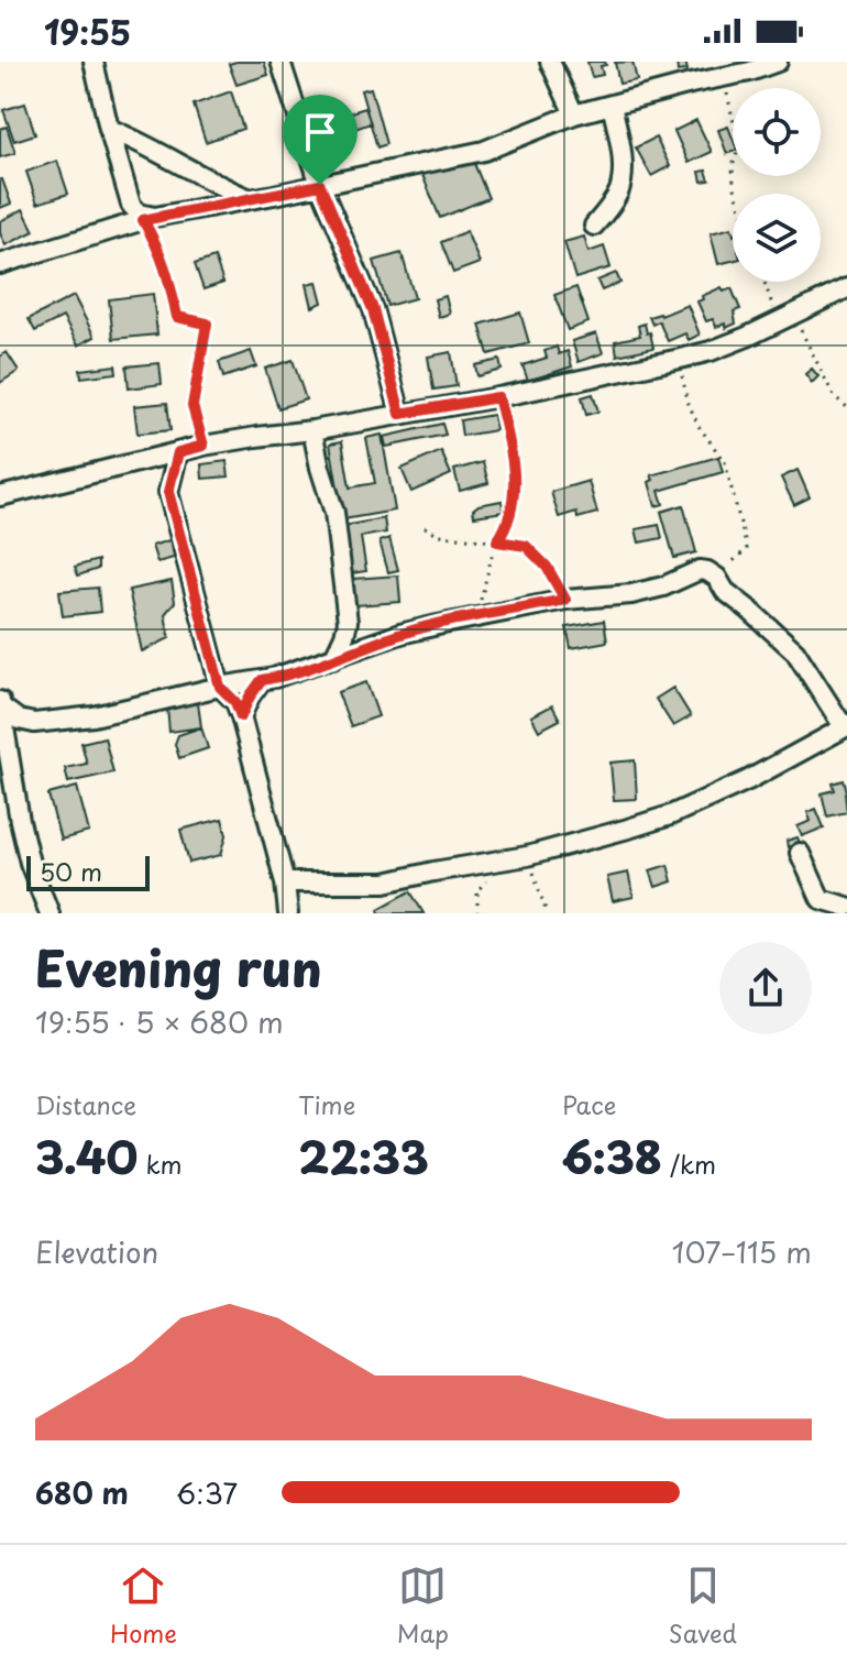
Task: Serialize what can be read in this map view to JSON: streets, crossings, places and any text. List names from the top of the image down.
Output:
{
  "scale_bar": "50 m",
  "page": {
    "status": "19:55",
    "scale": "50 m",
    "heading": ["Evening run", "19:55 · 5 × 680 m"],
    "stats": [
      ["Distance", "3.40 km"],
      ["Time", "22:33"],
      ["Pace", "6:38 /km"]
    ],
    "chart": ["Elevation", "107–115 m"],
    "list": [
      {
        "name": "680 m",
        "note": "6:37"
      }
    ],
    "tabs": ["Home", "Map", "Saved"]
  }
}
